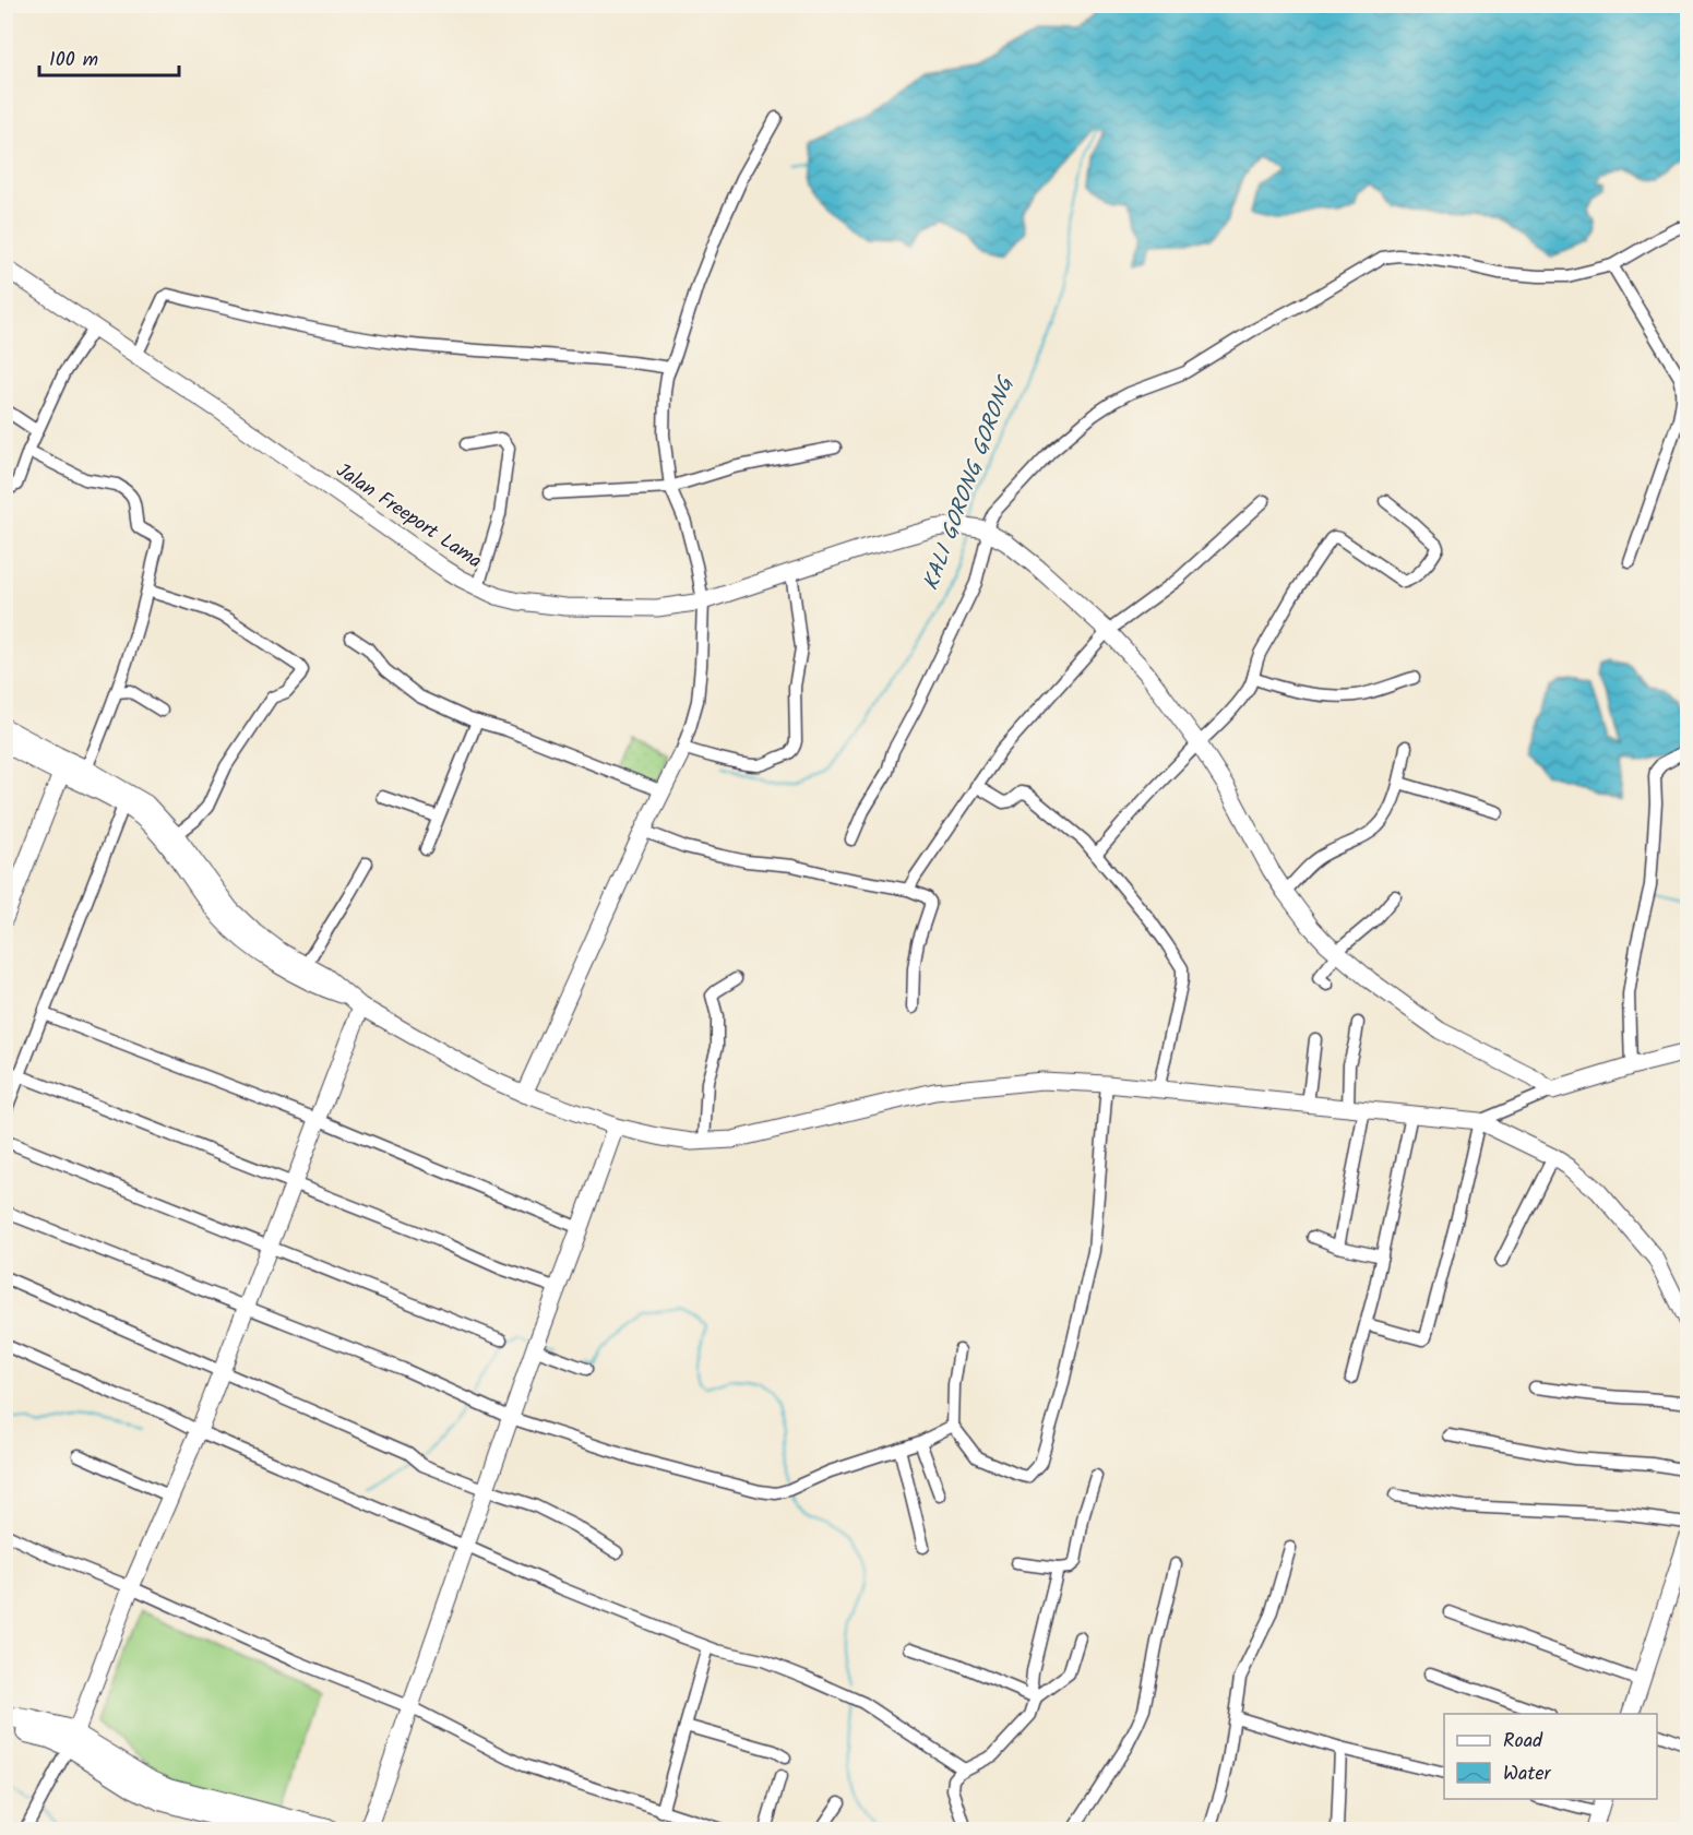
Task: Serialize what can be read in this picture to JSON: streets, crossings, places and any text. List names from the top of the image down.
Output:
{
  "streets": {
    "street": ["Jalan Freeport Lama"]
  },
  "water": ["KALI GORONG GORONG"],
  "legend": ["Road", "Water"],
  "scale_bar": "100 m"
}
